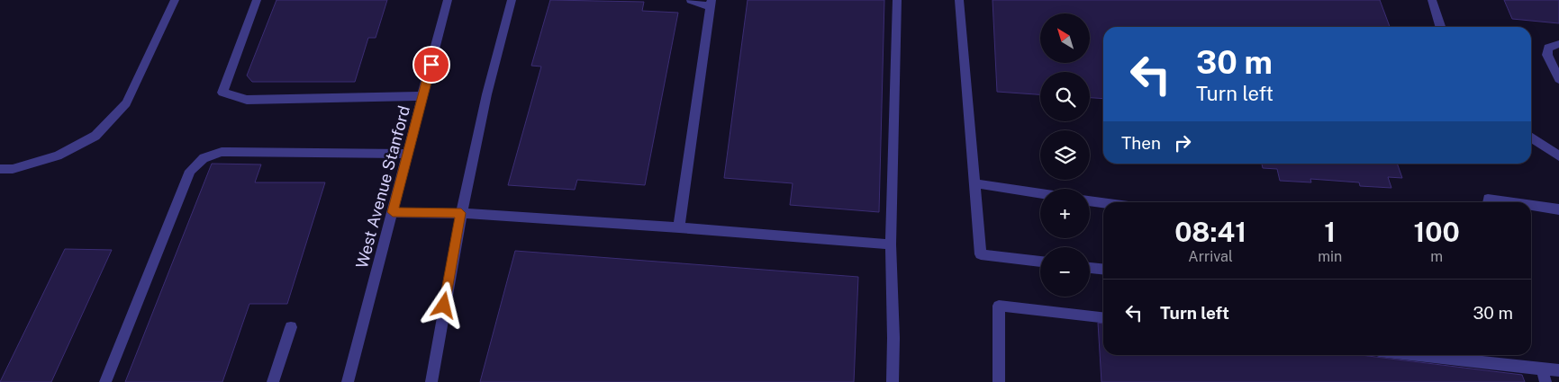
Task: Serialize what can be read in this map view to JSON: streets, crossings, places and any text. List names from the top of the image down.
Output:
{
  "streets": {
    "street": ["West Avenue Stanford"]
  },
  "north": "top left",
  "page": {
    "map_buttons": ["+", "−"],
    "turn": ["30 m", "Turn left"],
    "then": "Then",
    "eta": [
      "08:41",
      "Arrival",
      "1",
      "min",
      "100",
      "m"
    ],
    "list": [
      {
        "name": "Turn left",
        "value": "30 m"
      }
    ]
  }
}
